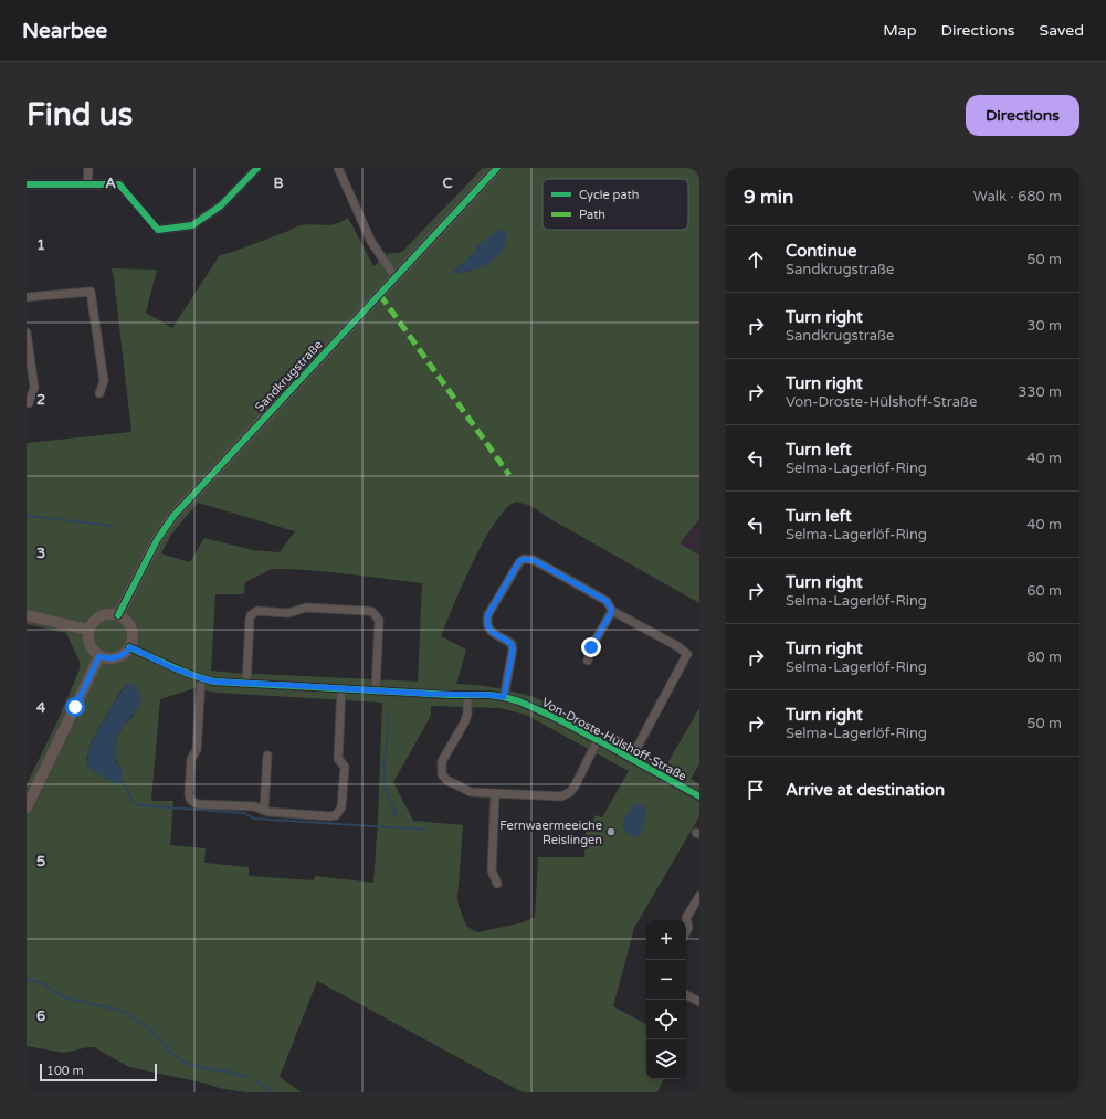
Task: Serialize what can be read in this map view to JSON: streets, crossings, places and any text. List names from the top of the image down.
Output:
{
  "streets": {
    "street": ["Sandkrugstraße", "Von-Droste-Hülshoff-Straße"]
  },
  "crossings": [
    ["Sandkrugstraße", "Von-Droste-Hülshoff-Straße"]
  ],
  "places": ["Fernwaermeeiche Reislingen"],
  "legend": ["Cycle path", "Path"],
  "scale_bar": "100 m",
  "page": {
    "header": "Nearbee",
    "nav": ["Map", "Directions", "Saved"],
    "buttons": "Directions",
    "title": "Find us",
    "heading": ["9 min", "Walk · 680 m"],
    "list": [
      ["Continue", "Sandkrugstraße", "50 m"],
      ["Turn right", "Sandkrugstraße", "30 m"],
      ["Turn right", "Von-Droste-Hülshoff-Straße", "330 m"],
      ["Turn left", "Selma-Lagerlöf-Ring", "40 m"],
      ["Turn left", "Selma-Lagerlöf-Ring", "40 m"],
      ["Turn right", "Selma-Lagerlöf-Ring", "60 m"],
      ["Turn right", "Selma-Lagerlöf-Ring", "80 m"],
      ["Turn right", "Selma-Lagerlöf-Ring", "50 m"],
      "Arrive at destination"
    ],
    "map_buttons": ["+", "−"],
    "scale": "100 m"
  },
  "grid": {
    "columns": ["A", "B", "C"],
    "rows": [
      "1",
      "2",
      "3",
      "4",
      "5",
      "6"
    ]
  }
}
